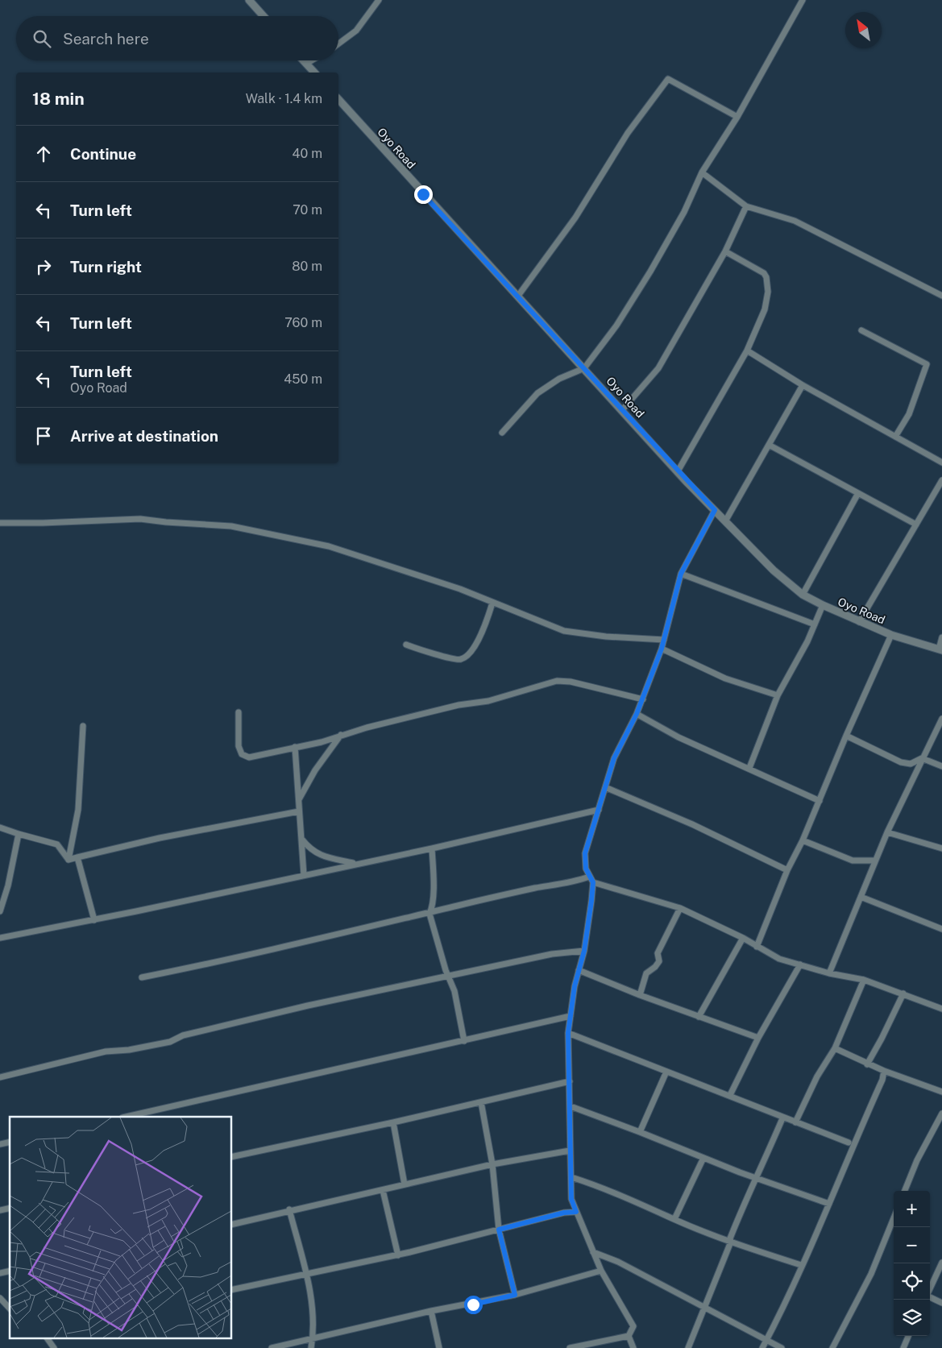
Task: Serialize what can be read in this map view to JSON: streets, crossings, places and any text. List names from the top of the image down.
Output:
{
  "streets": {
    "street": ["Oyo Road"]
  },
  "north": "top left",
  "page": {
    "search": "Search here",
    "heading": ["18 min", "Walk · 1.4 km"],
    "list": [
      ["Continue", "40 m"],
      ["Turn left", "70 m"],
      ["Turn right", "80 m"],
      ["Turn left", "760 m"],
      ["Turn left", "Oyo Road", "450 m"],
      "Arrive at destination"
    ],
    "map_buttons": ["+", "−"]
  }
}
